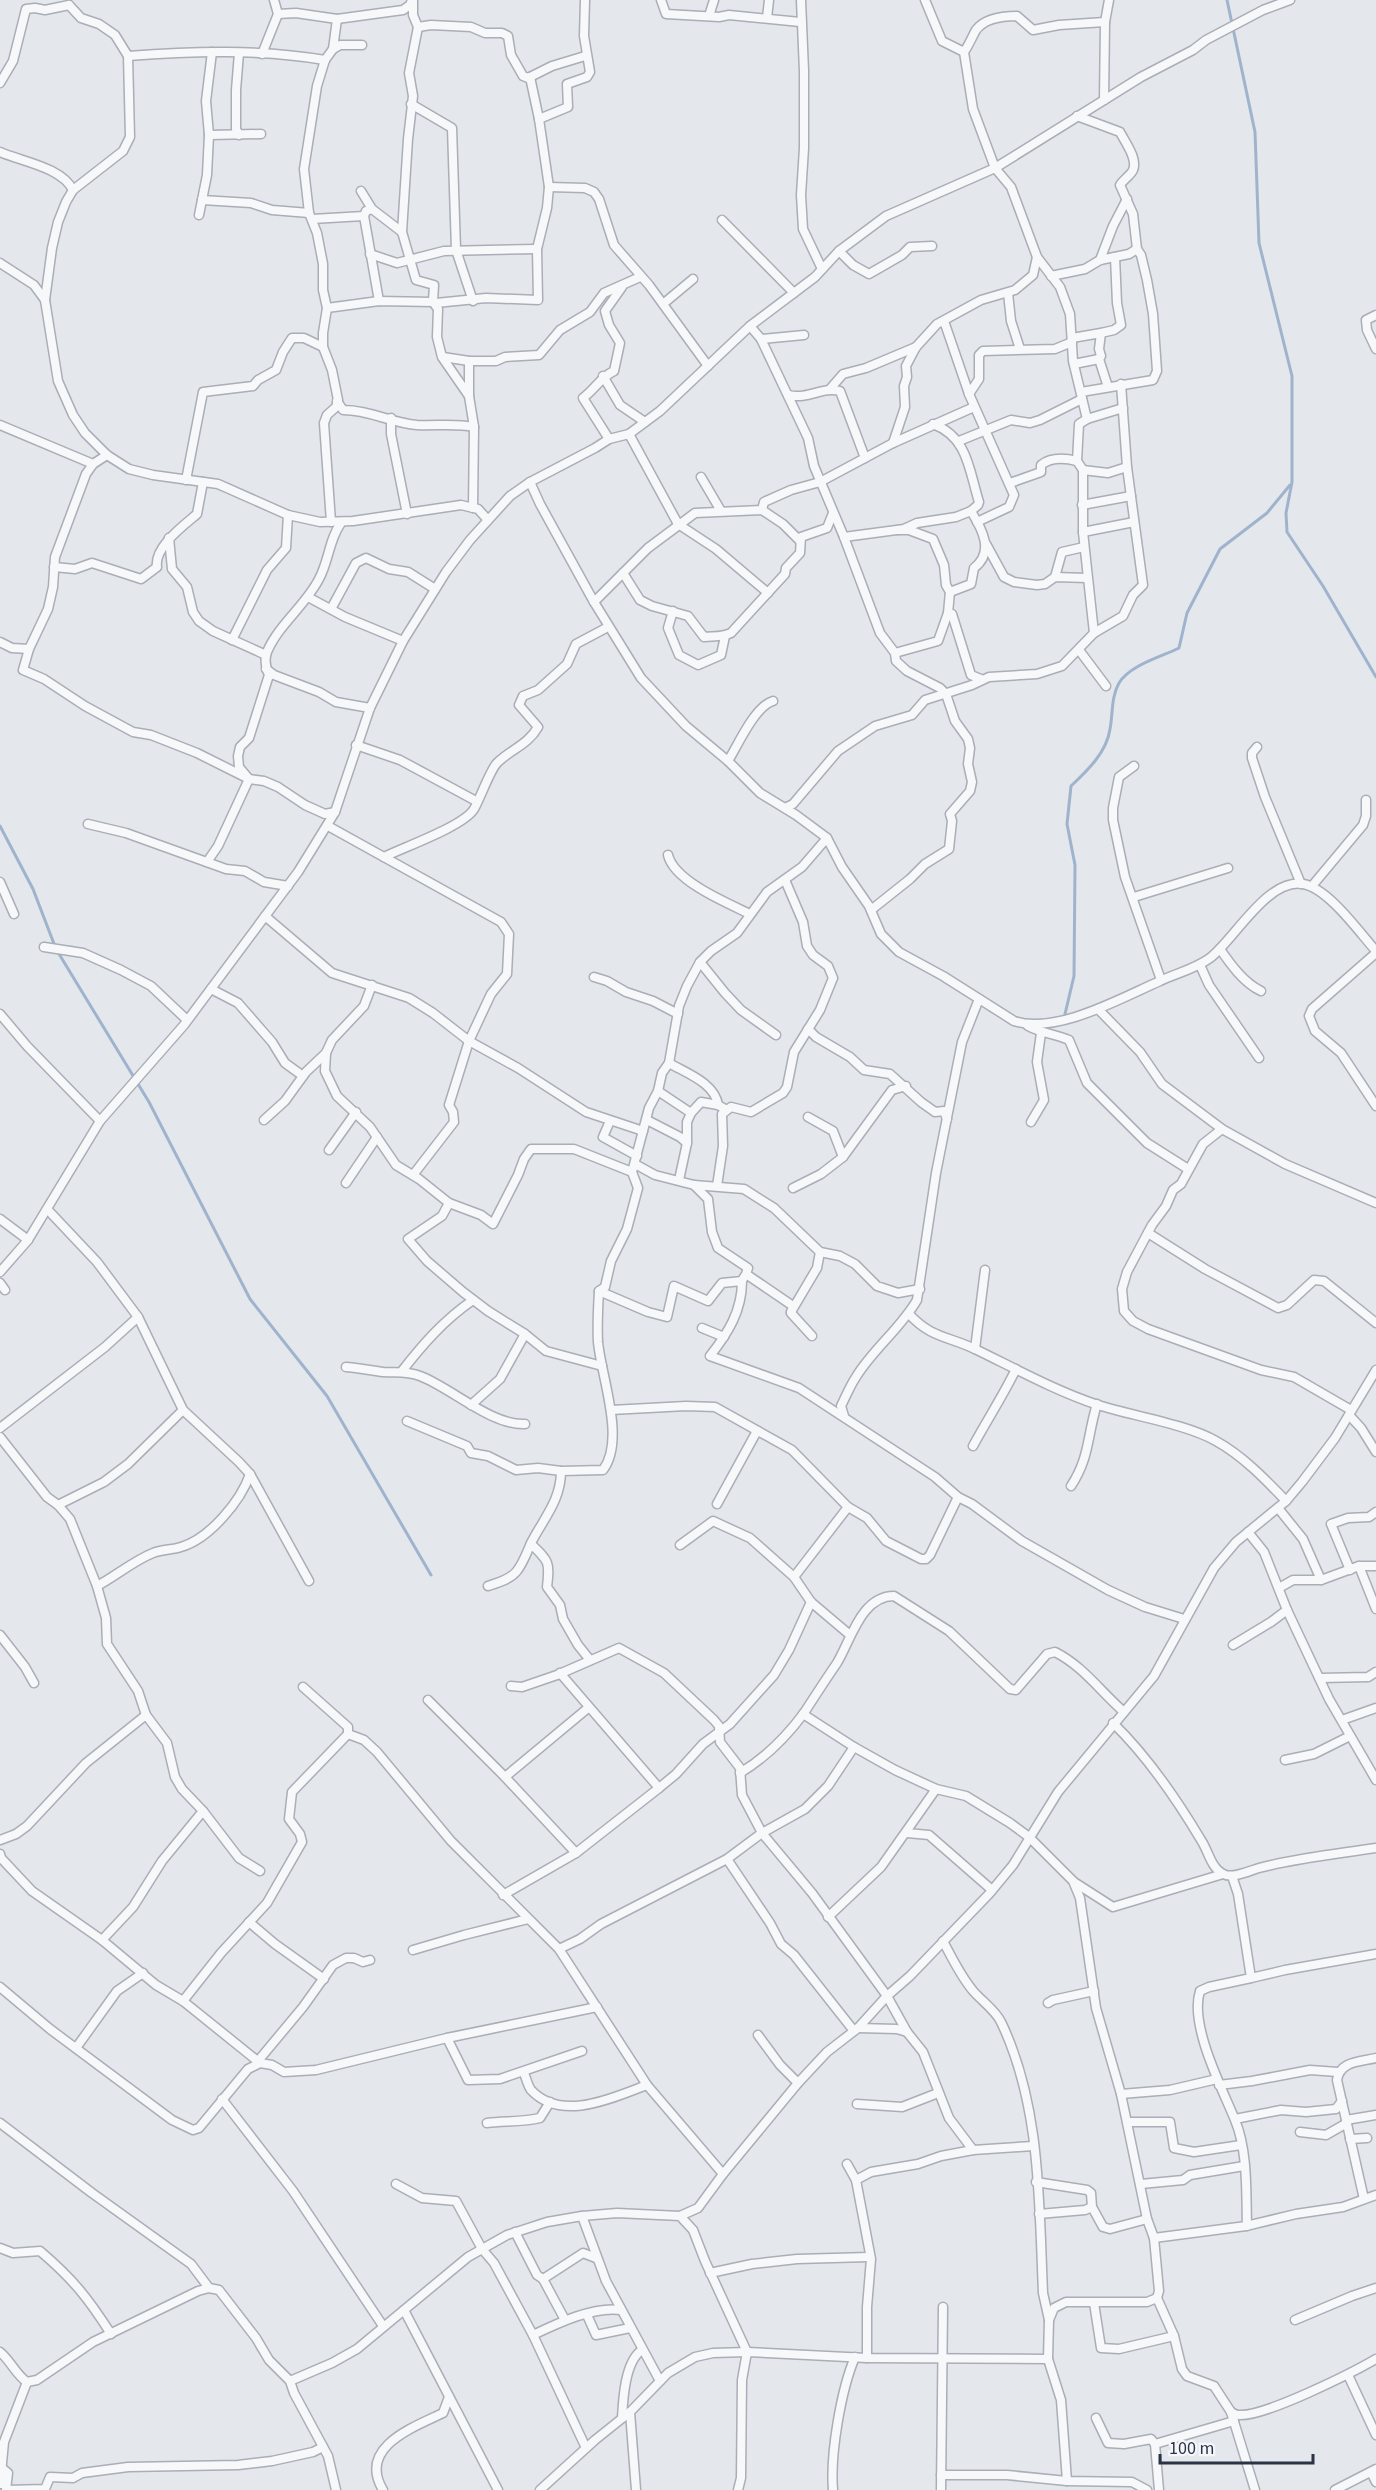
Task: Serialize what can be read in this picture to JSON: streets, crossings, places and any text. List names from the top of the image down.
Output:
{
  "scale_bar": "100 m"
}
